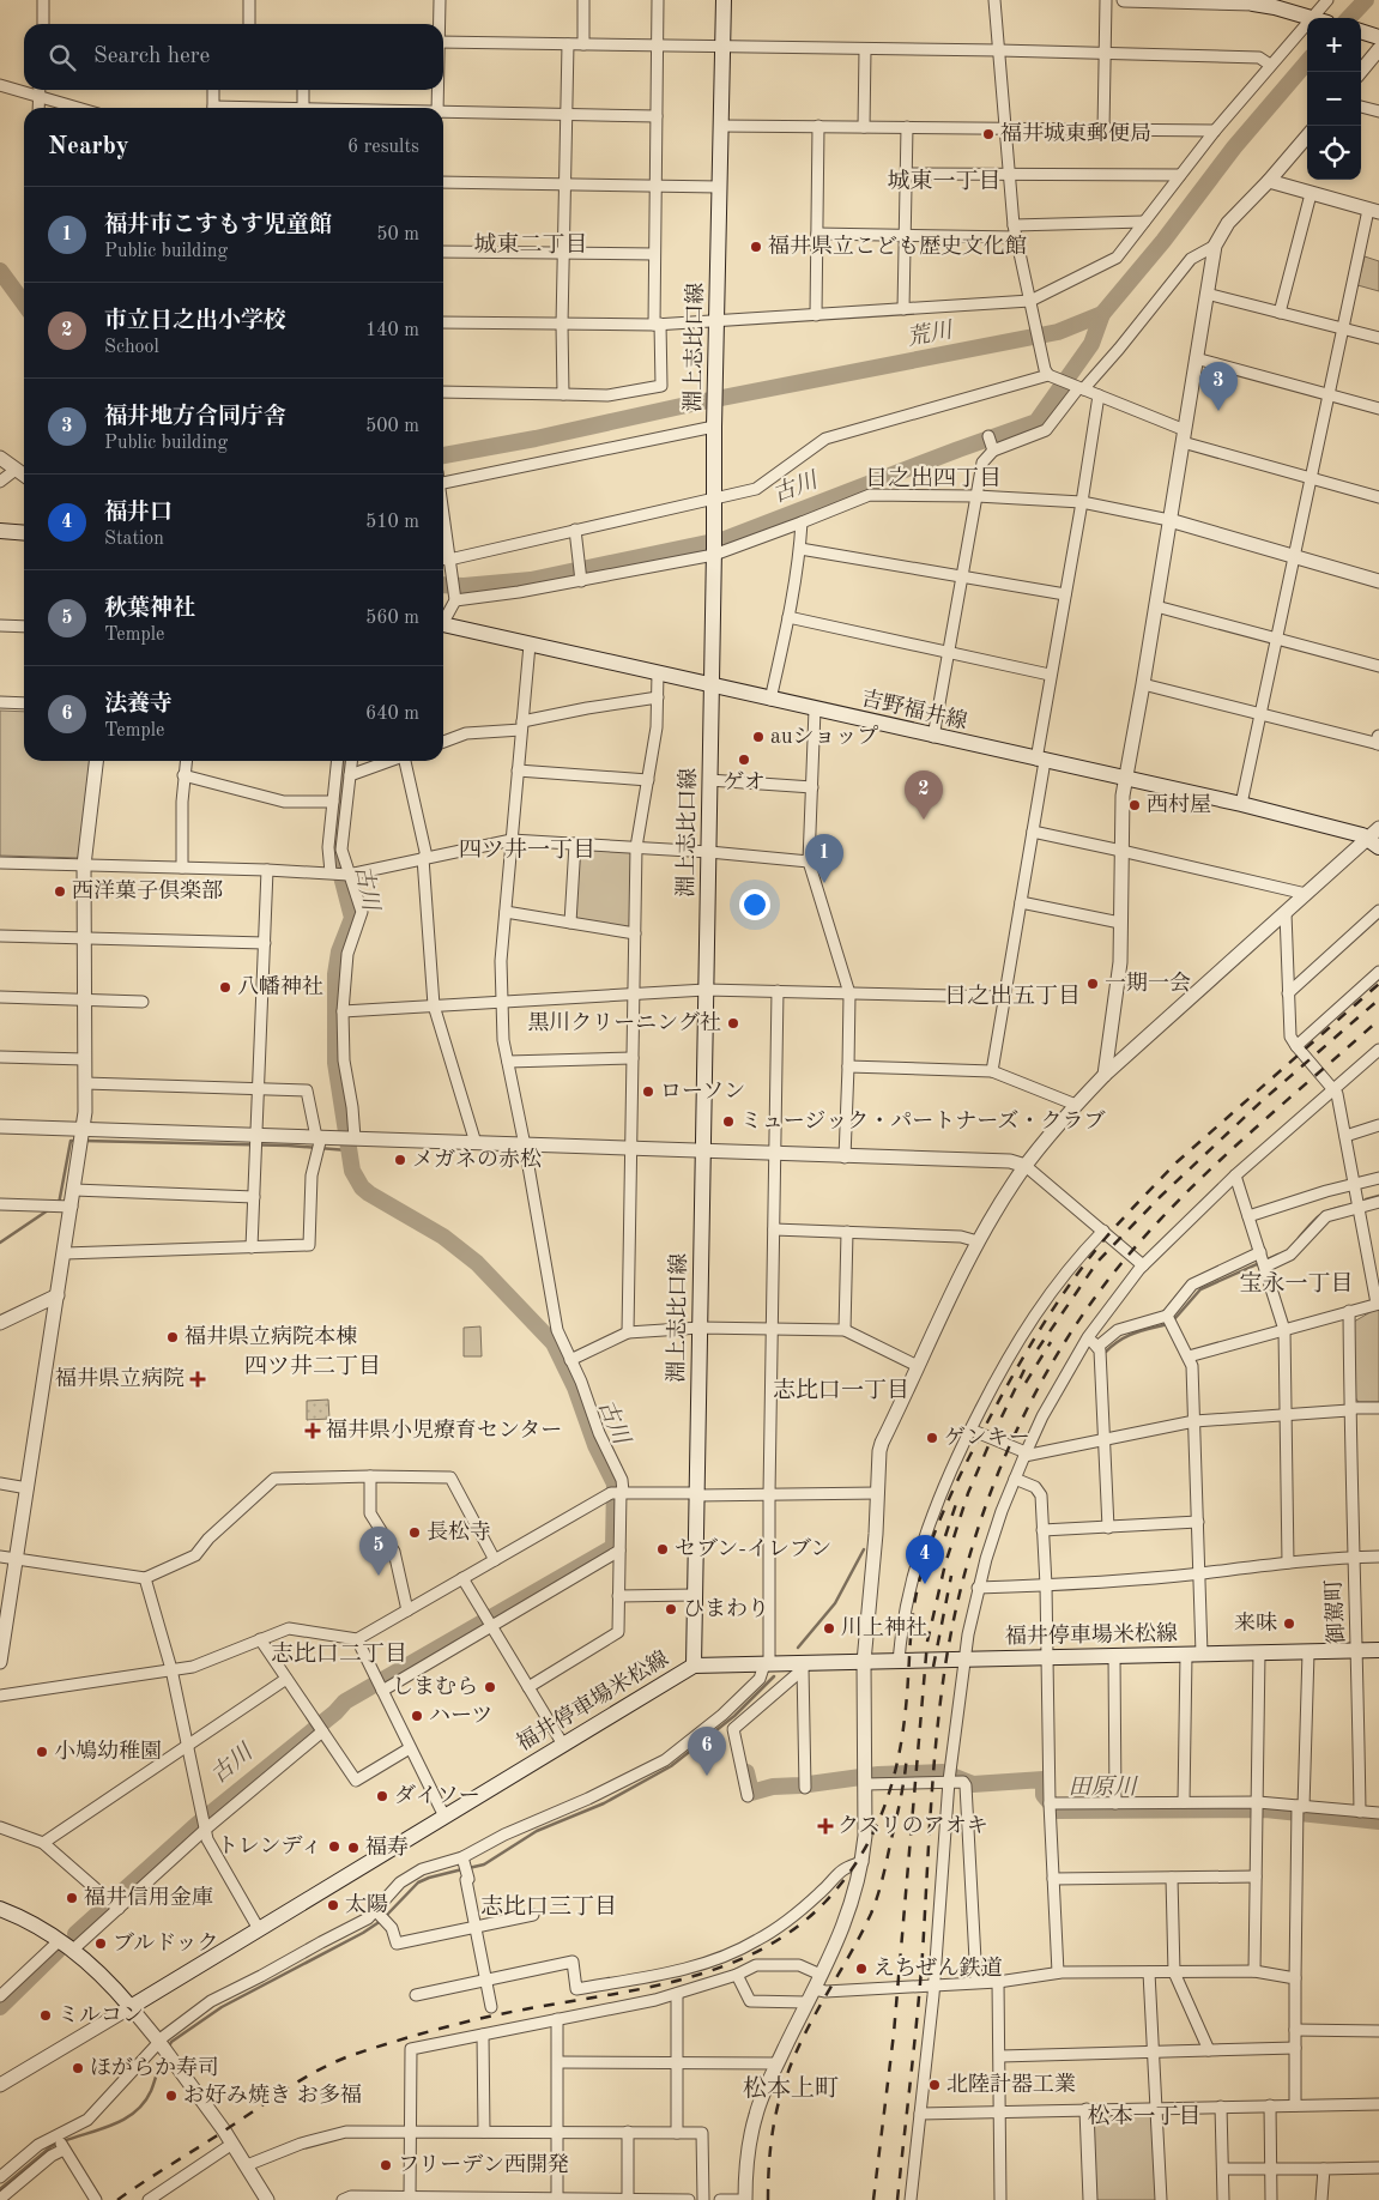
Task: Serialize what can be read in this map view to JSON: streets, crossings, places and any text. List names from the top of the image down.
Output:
{
  "streets": {
    "main road": ["淵上志比口線", "吉野福井線", "福井停車場米松線"],
    "street": ["御駕町"]
  },
  "crossings": [
    ["淵上志比口線", "吉野福井線"],
    ["淵上志比口線", "福井停車場米松線"],
    ["御駕町", "福井停車場米松線"]
  ],
  "districts": [
    "城東一丁目",
    "城東二丁目",
    "日之出四丁目",
    "四ツ井一丁目",
    "日之出五丁目",
    "宝永一丁目",
    "四ツ井二丁目",
    "志比口一丁目",
    "志比口二丁目",
    "志比口三丁目",
    "松本上町",
    "松本一丁目"
  ],
  "water": ["荒川", "古川", "田原川"],
  "places": {
    "other": [
      "福井城東郵便局",
      "福井県立こども歴史文化館",
      "auショップ",
      "ゲオ",
      "西村屋",
      "西洋菓子倶楽部",
      "一期一会",
      "八幡神社",
      "黒川クリーニング社",
      "ローソン",
      "ミュージック・パートナーズ・クラブ",
      "メガネの赤松",
      "福井県立病院本棟",
      "ゲンキー",
      "長松寺",
      "セブン-イレブン",
      "ひまわり",
      "来味",
      "川上神社",
      "しまむら",
      "ハーツ",
      "小鳩幼稚園",
      "ダイソー",
      "トレンディ",
      "福寿",
      "福井信用金庫",
      "太陽",
      "ブルドック",
      "えちぜん鉄道",
      "ミルコン",
      "ほがらか寿司",
      "北陸計器工業",
      "お好み焼き お多福",
      "フリーデン西開発"
    ],
    "health": ["福井県立病院", "福井県小児療育センター", "クスリのアオキ"]
  },
  "page": {
    "map_buttons": ["+", "−"],
    "search": "Search here",
    "heading": ["Nearby", "6 results"],
    "list": [
      {
        "mark": "1",
        "name": "福井市こすもす児童館",
        "note": "Public building",
        "value": "50 m"
      },
      {
        "mark": "2",
        "name": "市立日之出小学校",
        "note": "School",
        "value": "140 m"
      },
      {
        "mark": "3",
        "name": "福井地方合同庁舎",
        "note": "Public building",
        "value": "500 m"
      },
      {
        "mark": "4",
        "name": "福井口",
        "note": "Station",
        "value": "510 m"
      },
      {
        "mark": "5",
        "name": "秋葉神社",
        "note": "Temple",
        "value": "560 m"
      },
      {
        "mark": "6",
        "name": "法養寺",
        "note": "Temple",
        "value": "640 m"
      }
    ],
    "pins": [
      "3",
      "2",
      "1",
      "5",
      "4",
      "6"
    ]
  }
}
